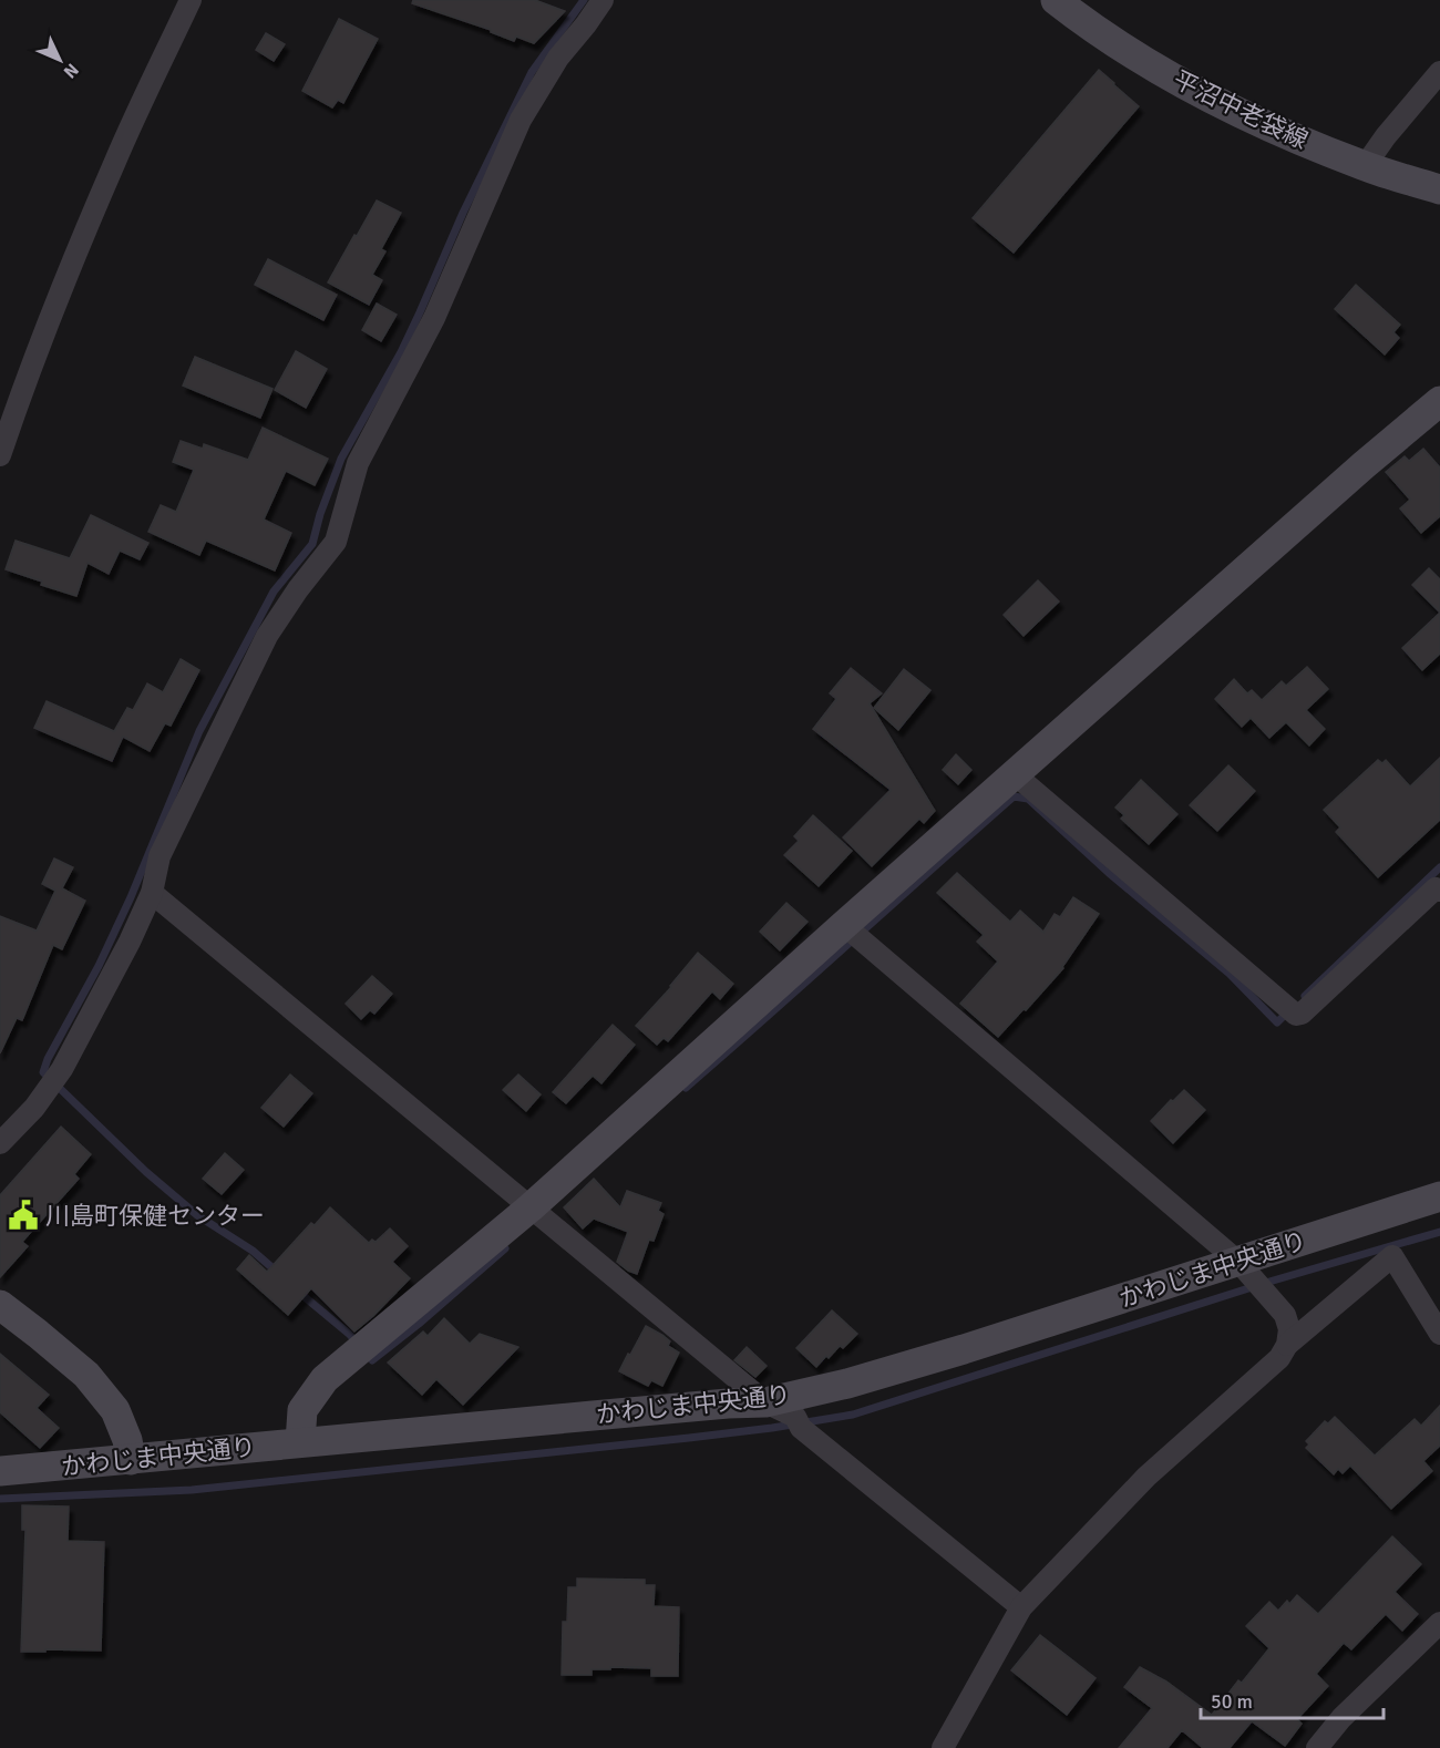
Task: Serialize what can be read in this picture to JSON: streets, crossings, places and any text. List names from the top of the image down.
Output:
{
  "streets": {
    "street": ["平沼中老袋線", "かわじま中央通り"]
  },
  "places": {
    "public building": ["川島町保健センター"]
  },
  "scale_bar": "50 m",
  "north": "bottom right"
}
